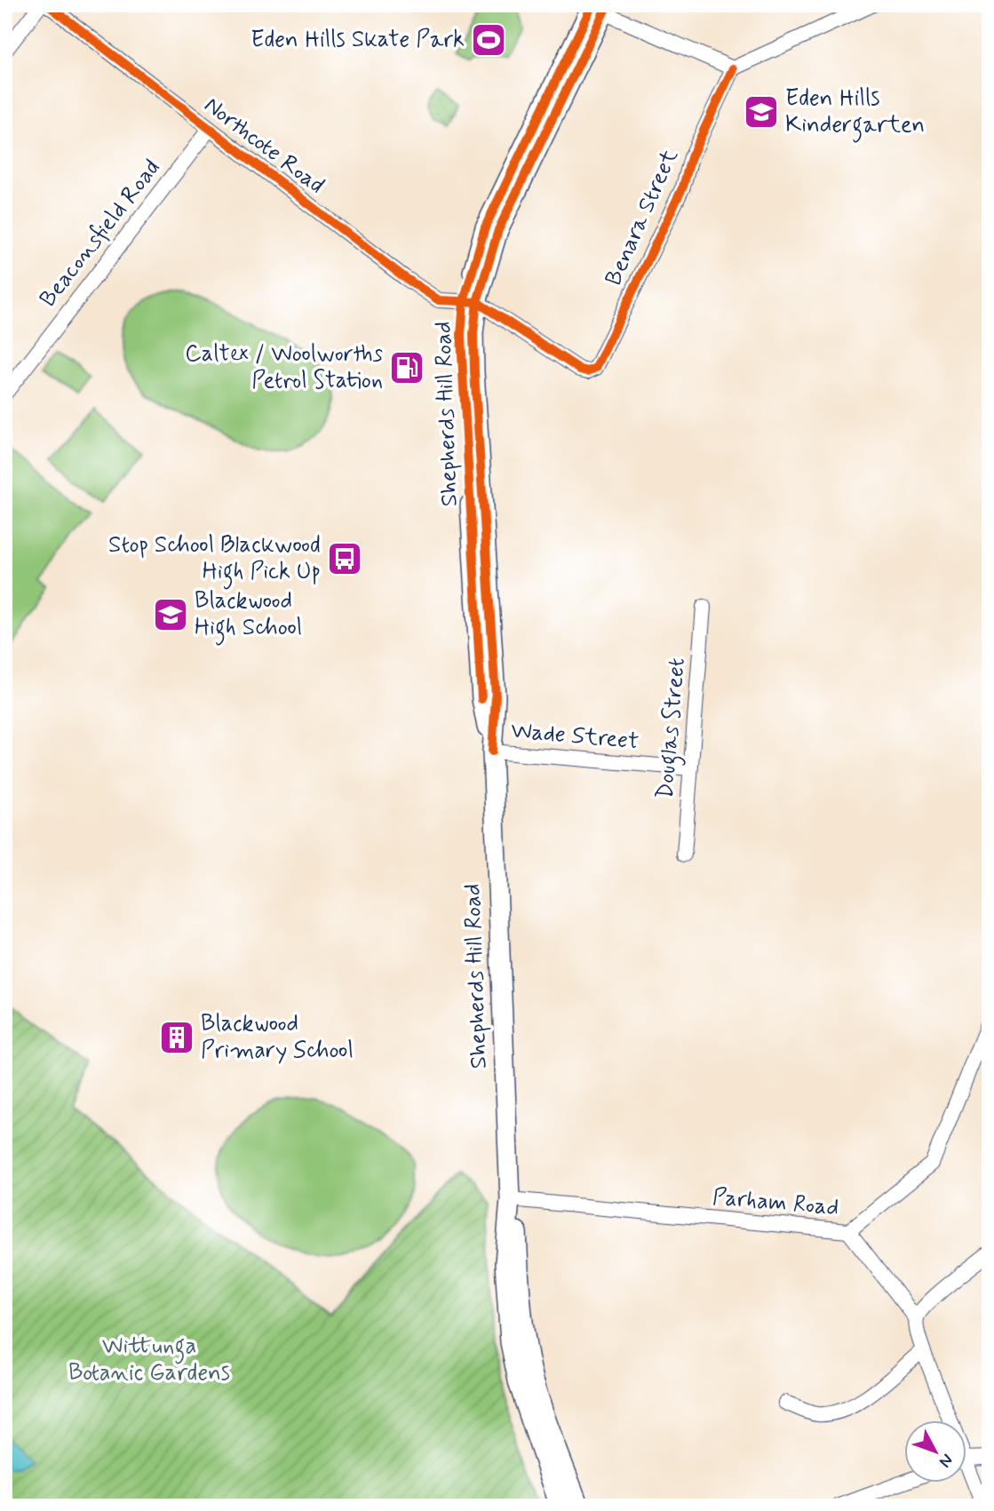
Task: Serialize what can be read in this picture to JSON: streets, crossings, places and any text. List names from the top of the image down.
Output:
{
  "streets": {
    "main road": ["Shepherds Hill Road"],
    "street": [
      "Northcote Road",
      "Benara Street",
      "Beaconsfield Road",
      "Douglas Street",
      "Wade Street",
      "Parham Road"
    ]
  },
  "crossings": [
    ["Northcote Road", "Benara Street"],
    ["Northcote Road", "Beaconsfield Road"],
    ["Northcote Road", "Shepherds Hill Road"],
    ["Benara Street", "Shepherds Hill Road"],
    ["Shepherds Hill Road", "Wade Street"],
    ["Shepherds Hill Road", "Parham Road"],
    ["Douglas Street", "Wade Street"]
  ],
  "parks": ["Wittunga Botanic Gardens"],
  "places": {
    "sports": ["Eden Hills Skate Park"],
    "school or university": ["Eden Hills Kindergarten", "Blackwood High School"],
    "fuel station": ["Caltex / Woolworths Petrol Station"],
    "bus stop": ["Stop School Blackwood High Pick Up"],
    "building": ["Blackwood Primary School"]
  },
  "north": "bottom right"
}
